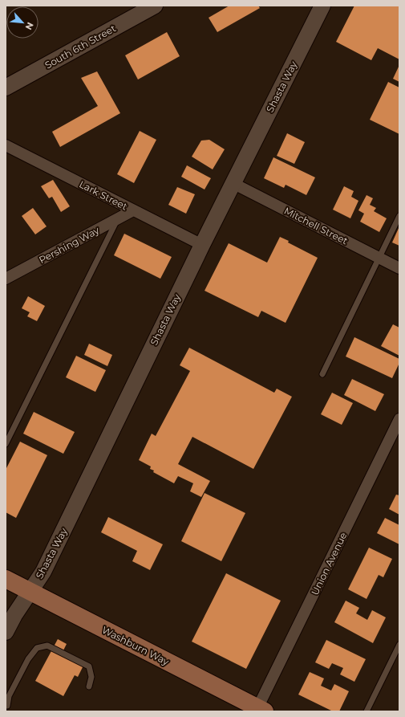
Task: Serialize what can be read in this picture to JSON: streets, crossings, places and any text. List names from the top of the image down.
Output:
{
  "streets": {
    "main road": ["South 6th Street", "Shasta Way", "Washburn Way"],
    "street": [
      "Lark Street",
      "Mitchell Street",
      "Pershing Way",
      "Union Avenue"
    ]
  },
  "crossings": [
    ["Shasta Way", "Lark Street"],
    ["Shasta Way", "Mitchell Street"],
    ["Shasta Way", "Washburn Way"],
    ["Lark Street", "Pershing Way"],
    ["Union Avenue", "Washburn Way"]
  ],
  "north": "bottom right"
}
